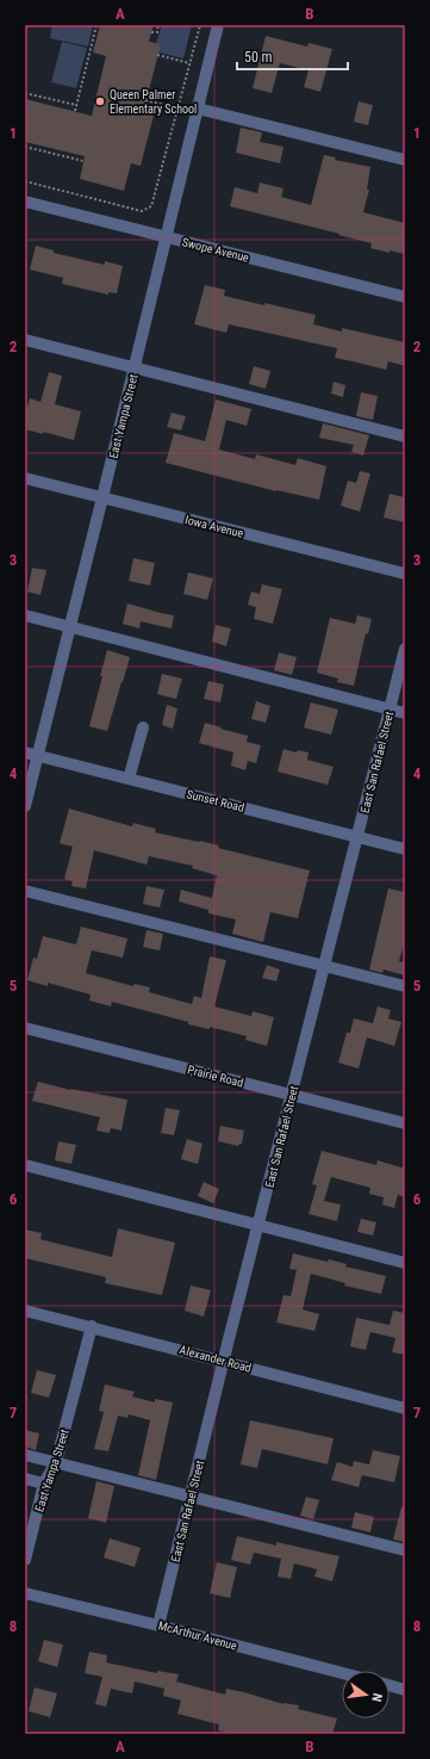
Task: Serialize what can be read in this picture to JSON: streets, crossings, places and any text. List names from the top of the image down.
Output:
{
  "streets": {
    "street": [
      "Swope Avenue",
      "East Yampa Street",
      "Iowa Avenue",
      "East San Rafael Street",
      "Sunset Road",
      "Prairie Road",
      "Alexander Road",
      "McArthur Avenue"
    ]
  },
  "crossings": [
    ["Swope Avenue", "East Yampa Street"],
    ["East Yampa Street", "Iowa Avenue"],
    ["East Yampa Street", "Sunset Road"],
    ["East Yampa Street", "Alexander Road"],
    ["East San Rafael Street", "Sunset Road"],
    ["East San Rafael Street", "Prairie Road"],
    ["East San Rafael Street", "Alexander Road"],
    ["East San Rafael Street", "McArthur Avenue"]
  ],
  "places": ["Queen Palmer Elementary School"],
  "scale_bar": "50 m",
  "north": "right",
  "grid": {
    "columns": ["A", "B"],
    "rows": [
      "1",
      "2",
      "3",
      "4",
      "5",
      "6",
      "7",
      "8"
    ]
  }
}
